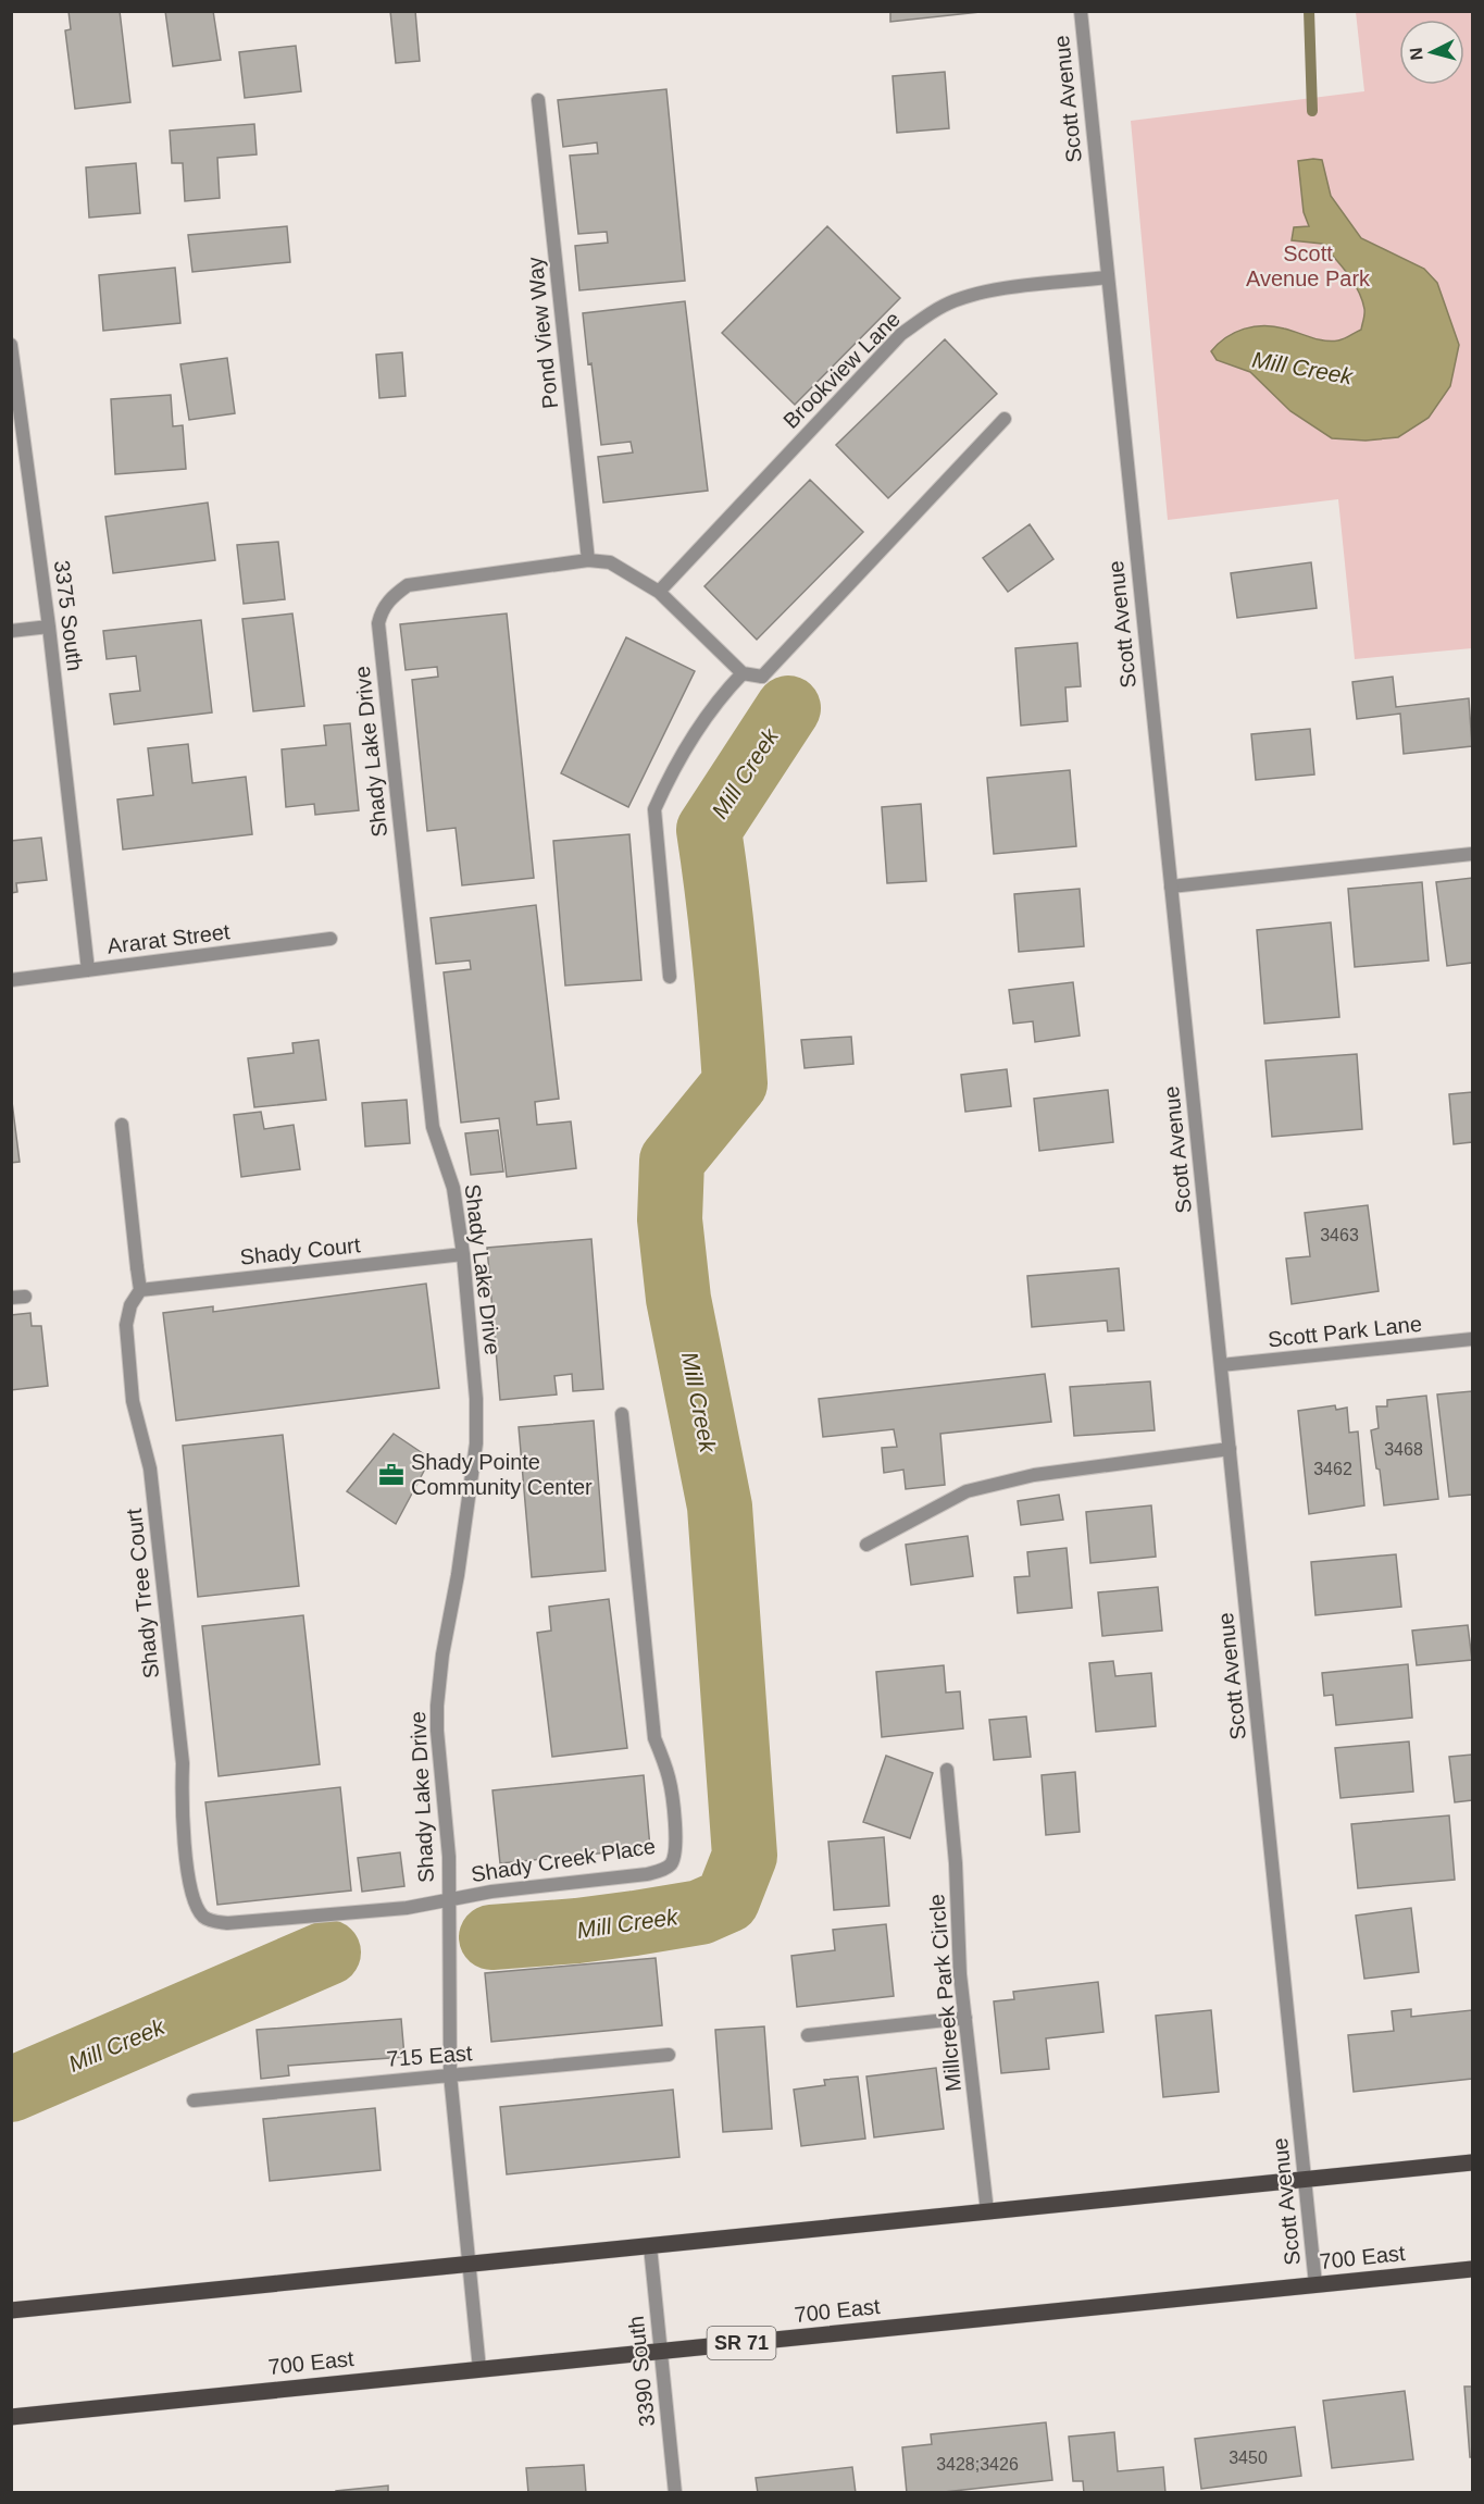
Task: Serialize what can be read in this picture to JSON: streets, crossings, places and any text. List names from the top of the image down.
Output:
{
  "streets": {
    "main road": ["700 East", "SR 71"],
    "street": [
      "Scott Avenue",
      "Pond View Way",
      "Brookview Lane",
      "3375 South",
      "Shady Lake Drive",
      "Ararat Street",
      "Shady Court",
      "Scott Park Lane",
      "Shady Tree Court",
      "Shady Creek Place",
      "Millcreek Park Circle",
      "715 East",
      "3390 South"
    ]
  },
  "crossings": [
    ["Scott Avenue", "Brookview Lane"],
    ["Scott Avenue", "Scott Park Lane"],
    ["Scott Avenue", "700 East"],
    ["Pond View Way", "Shady Lake Drive"],
    ["Brookview Lane", "Shady Lake Drive"],
    ["3375 South", "Ararat Street"],
    ["Shady Lake Drive", "Shady Court"],
    ["Shady Lake Drive", "Shady Creek Place"],
    ["Shady Lake Drive", "715 East"],
    ["Shady Lake Drive", "700 East"],
    ["Shady Court", "Shady Tree Court"],
    ["Shady Tree Court", "Shady Creek Place"],
    ["700 East", "3390 South"]
  ],
  "water": ["Mill Creek"],
  "parks": ["Scott Avenue Park"],
  "places": {
    "office": ["Shady Pointe Community Center"]
  },
  "house_numbers": [
    "3463",
    "3468",
    "3462",
    "3450",
    "3428;3426"
  ],
  "north": "left"
}
